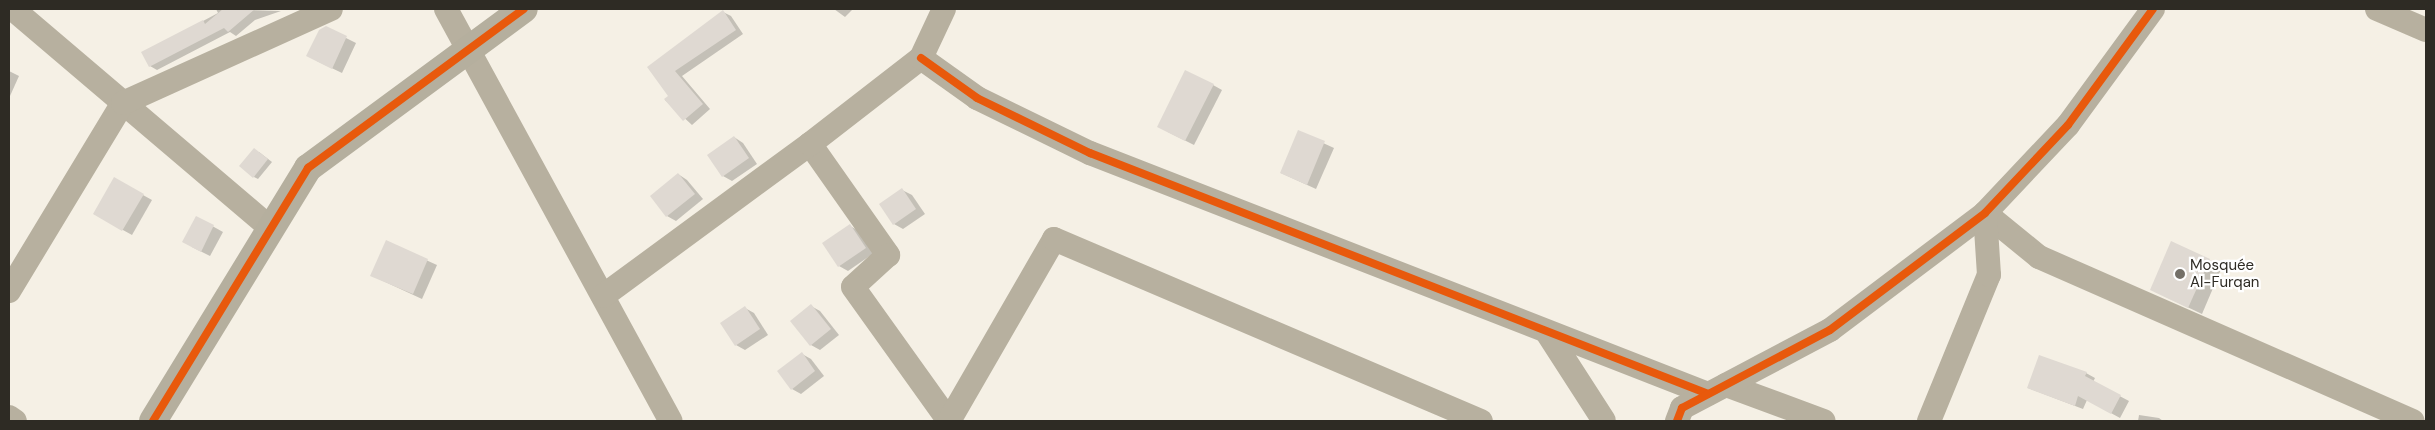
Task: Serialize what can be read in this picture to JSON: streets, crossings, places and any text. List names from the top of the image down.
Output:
{
  "places": ["Mosquée Al-Furqan"]
}
